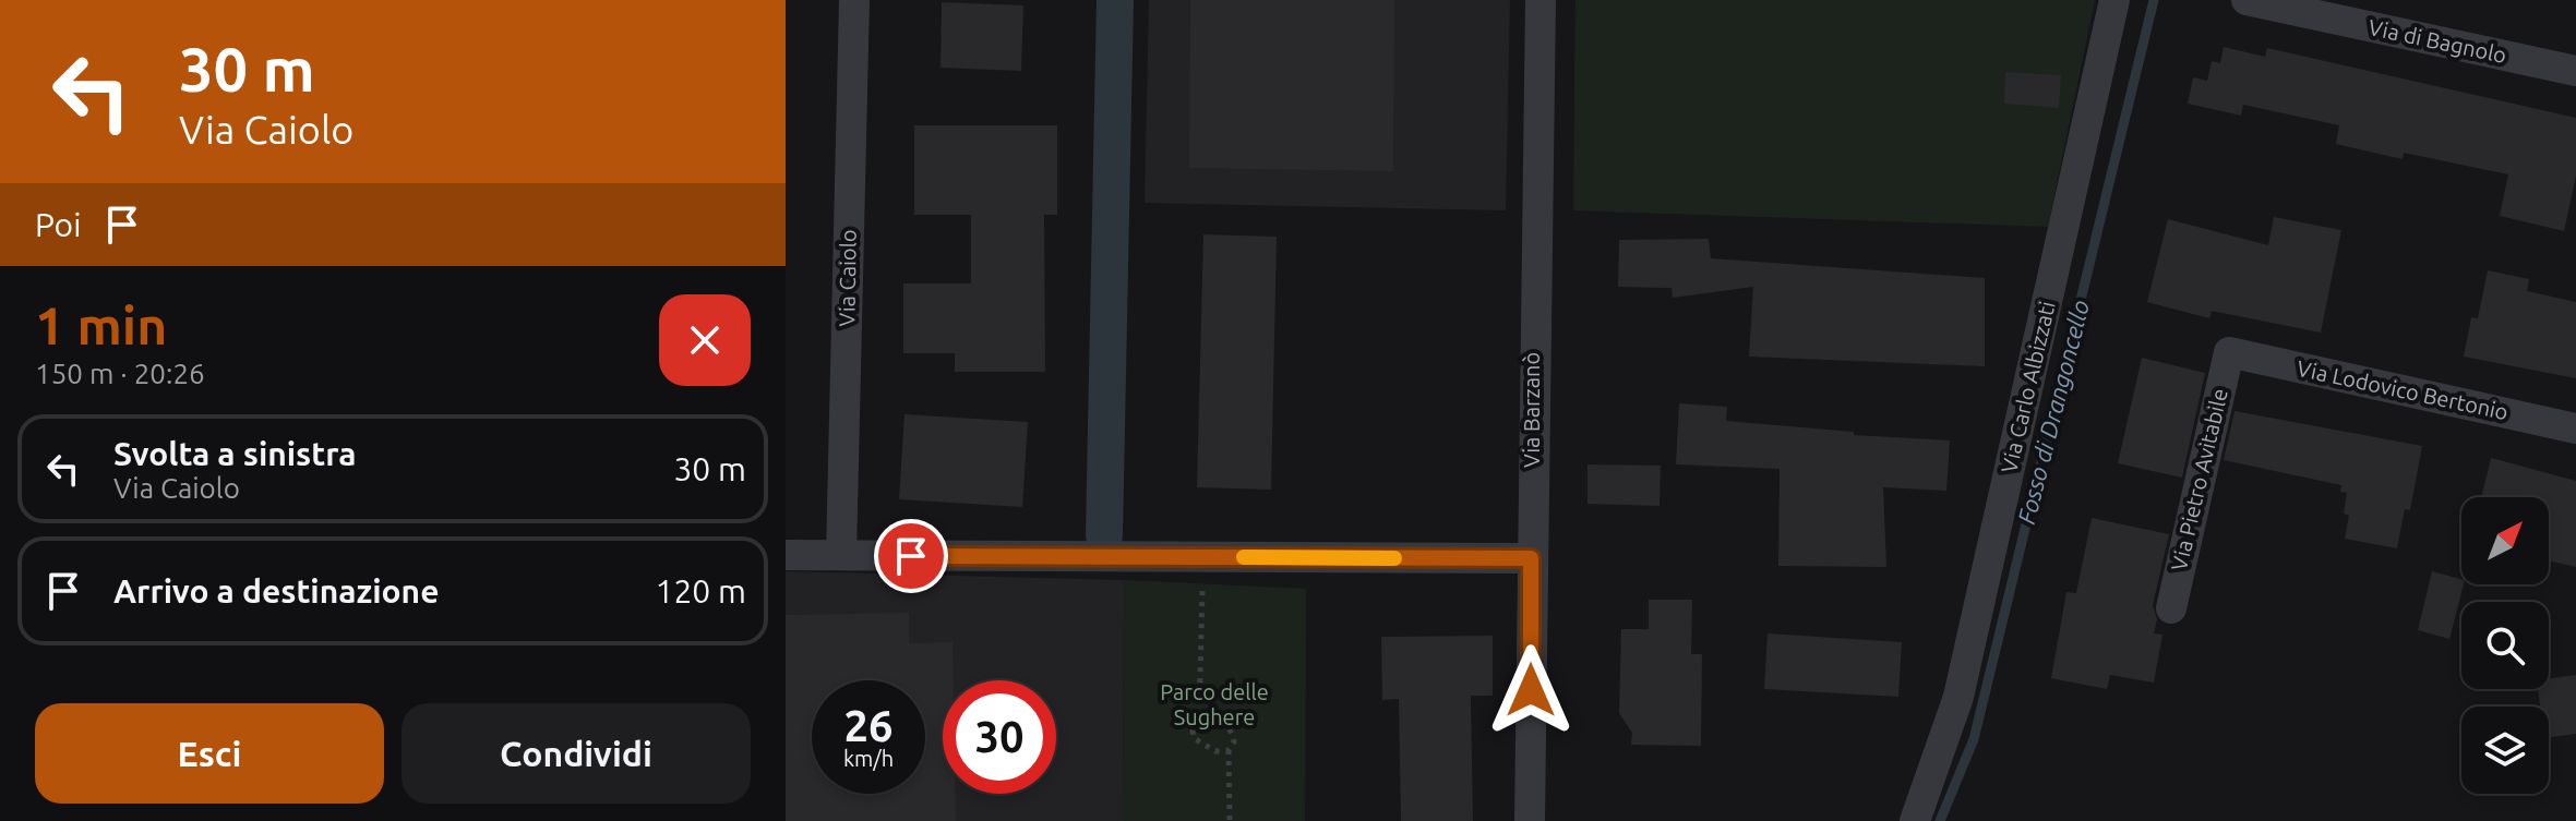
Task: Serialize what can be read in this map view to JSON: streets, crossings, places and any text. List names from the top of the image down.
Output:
{
  "streets": {
    "street": [
      "Via di Bagnolo",
      "Via Caiolo",
      "Via Carlo Albizzati",
      "Via Lodovico Bertonio",
      "Via Barzanò",
      "Via Pietro Avitabile"
    ]
  },
  "crossings": [
    ["Via Lodovico Bertonio", "Via Pietro Avitabile"]
  ],
  "water": ["Fosso di Drangoncello"],
  "parks": ["Parco delle Sughere"],
  "north": "top right",
  "page": {
    "turn": ["30 m", "Via Caiolo"],
    "then": "Poi",
    "heading": ["1 min", "150 m · 20:26"],
    "list": [
      {
        "name": "Svolta a sinistra",
        "note": "Via Caiolo",
        "value": "30 m"
      },
      {
        "name": "Arrivo a destinazione",
        "value": "120 m"
      }
    ],
    "speed": "26 km/h",
    "limit": "30",
    "buttons": ["Esci", "Condividi"]
  }
}
